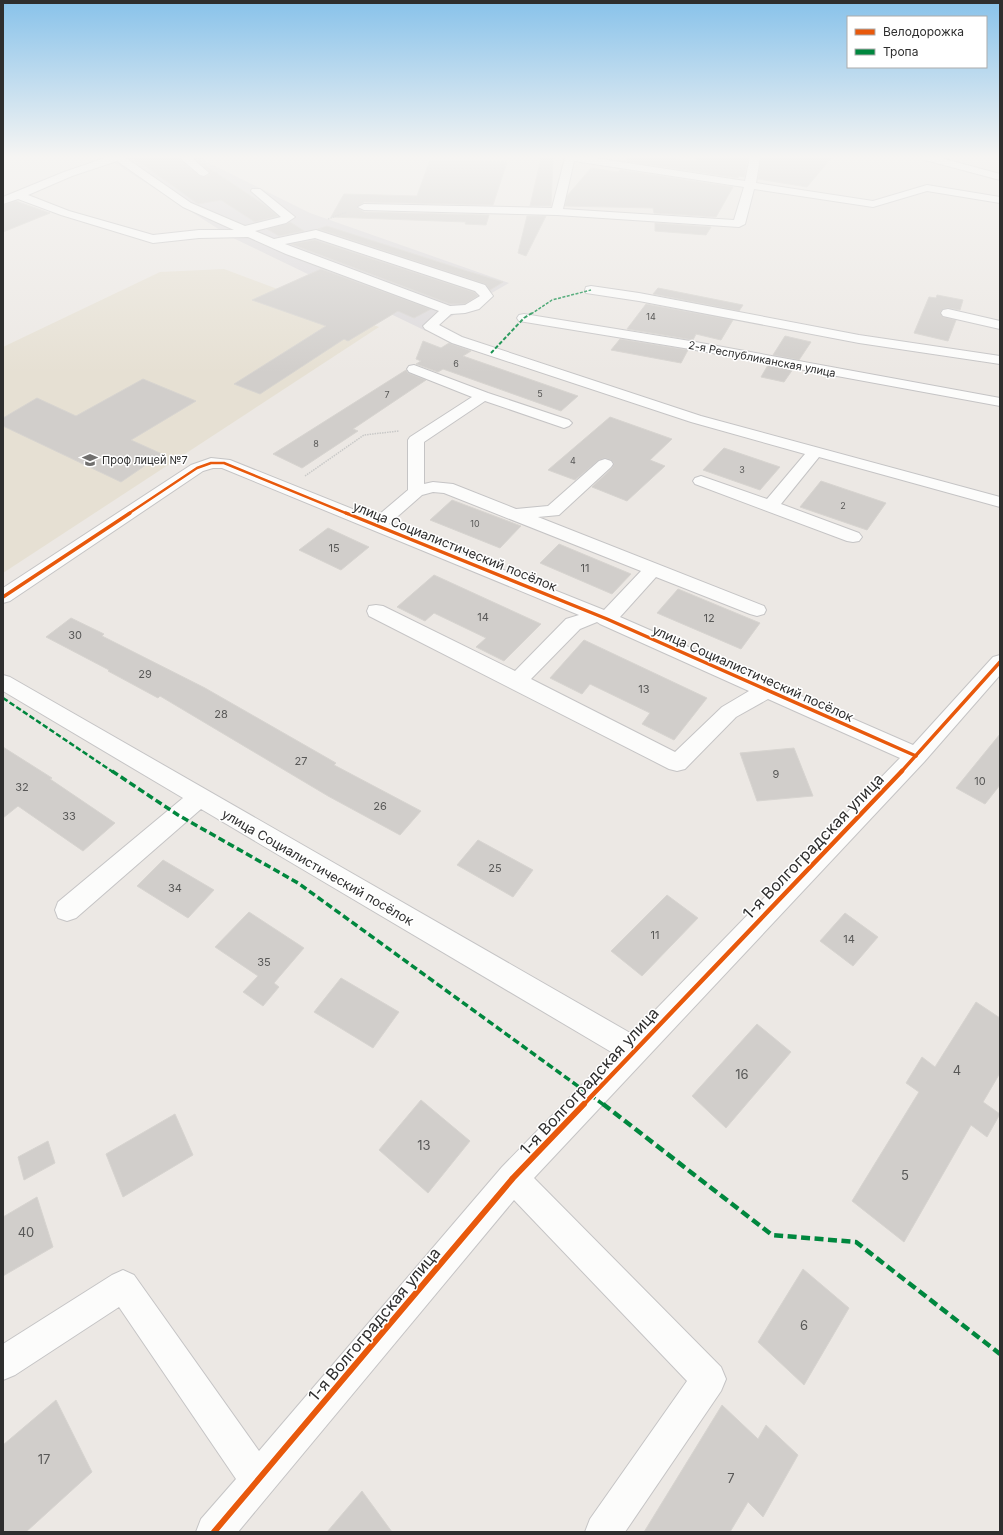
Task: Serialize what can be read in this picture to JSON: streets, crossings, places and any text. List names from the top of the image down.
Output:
{
  "streets": {
    "street": ["2-я Республиканская улица", "улица Социалистический посёлок", "1-я Волгоградская улица"]
  },
  "crossings": [
    ["улица Социалистический посёлок", "1-я Волгоградская улица"]
  ],
  "places": {
    "school or university": ["Проф лицей №7"]
  },
  "house_numbers": [
    "14",
    "6",
    "5",
    "7",
    "8",
    "4",
    "3",
    "2",
    "10",
    "15",
    "11",
    "14",
    "12",
    "30",
    "29",
    "13",
    "28",
    "27",
    "9",
    "10",
    "32",
    "26",
    "33",
    "25",
    "34",
    "11",
    "14",
    "35",
    "4",
    "16",
    "13",
    "5",
    "40",
    "6",
    "17",
    "7"
  ],
  "legend": ["Велодорожка", "Тропа"]
}
